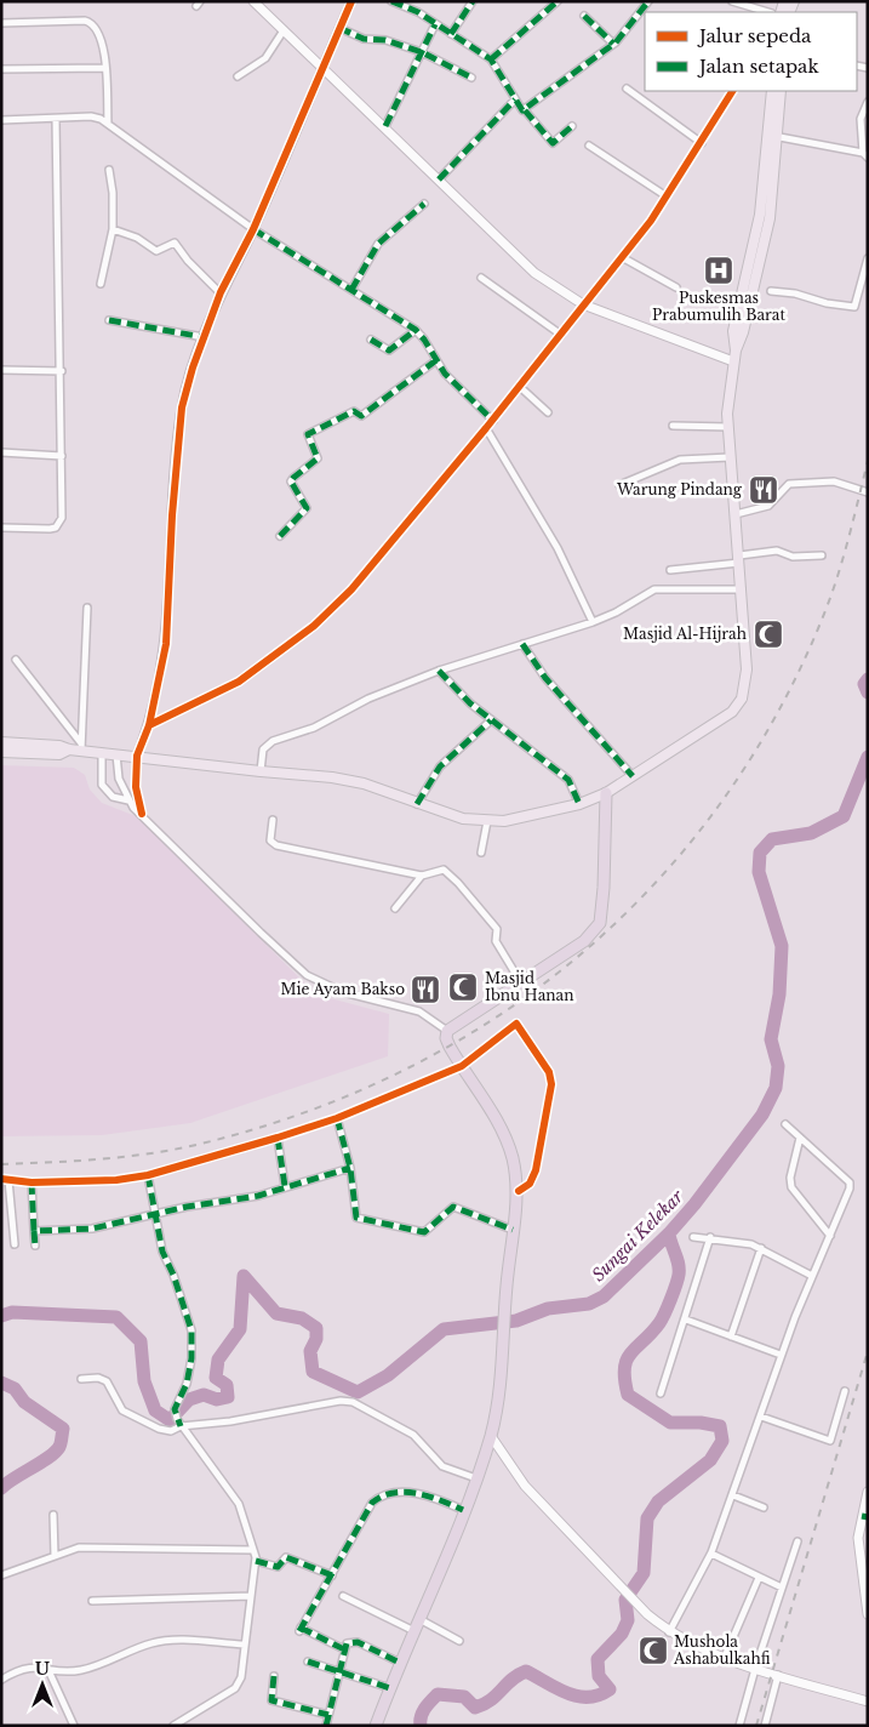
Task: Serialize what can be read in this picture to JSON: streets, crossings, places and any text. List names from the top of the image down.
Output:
{
  "water": ["Sungai Kelekar"],
  "places": {
    "hospital": ["Puskesmas Prabumulih Barat"],
    "restaurant": ["Warung Pindang", "Mie Ayam Bakso"],
    "mosque": ["Masjid Al-Hijrah", "Masjid Ibnu Hanan", "Mushola Ashabulkahfi"]
  },
  "legend": ["Jalur sepeda", "Jalan setapak"],
  "north": "top"
}
